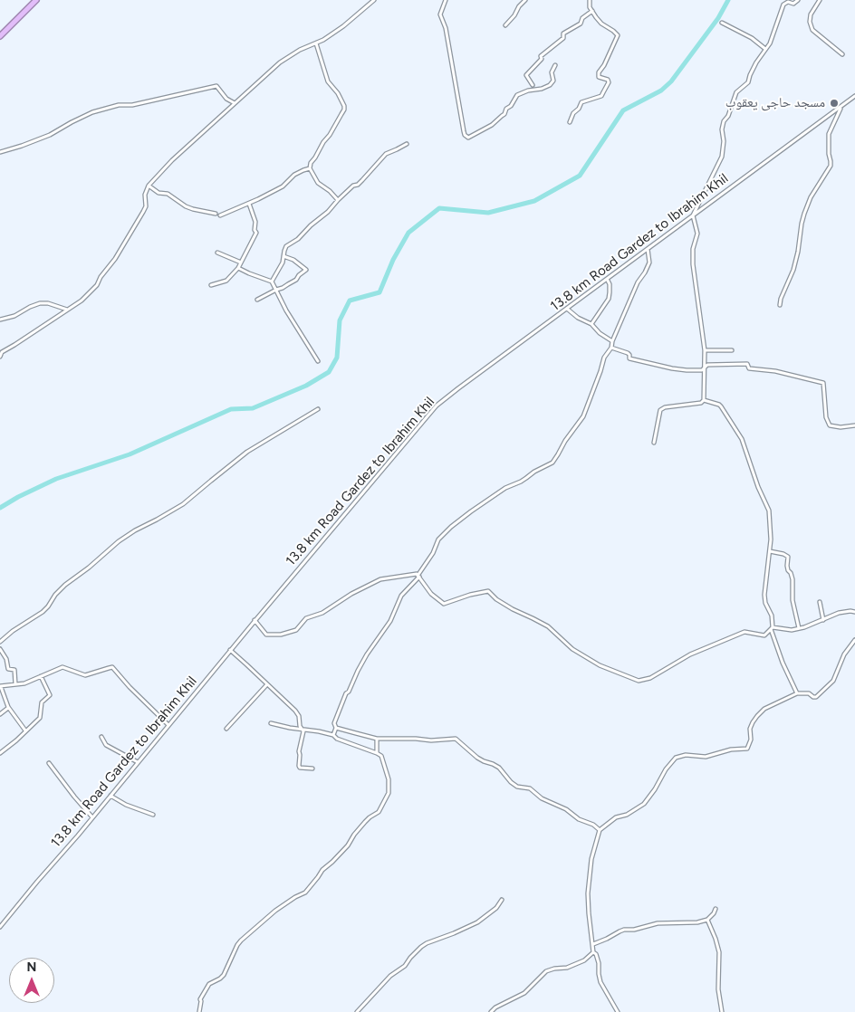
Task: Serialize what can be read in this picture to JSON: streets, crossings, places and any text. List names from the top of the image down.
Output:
{
  "streets": {
    "street": ["13.8 km Road Gardez to Ibrahim Khil"]
  },
  "places": ["مسجد حاجی یعقوب"],
  "north": "top"
}
